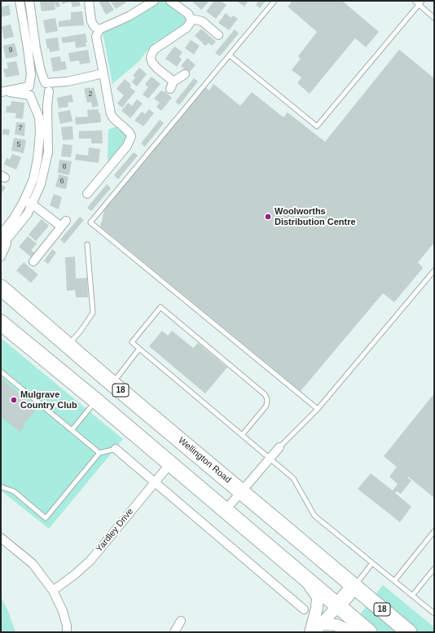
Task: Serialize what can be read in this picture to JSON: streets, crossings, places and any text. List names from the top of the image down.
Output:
{
  "streets": {
    "highway": ["18", "Wellington Road"],
    "street": ["Yardley Drive"]
  },
  "places": ["Woolworths Distribution Centre", "Mulgrave Country Club"],
  "house_numbers": [
    "9",
    "2",
    "7",
    "5",
    "8",
    "6"
  ]
}
